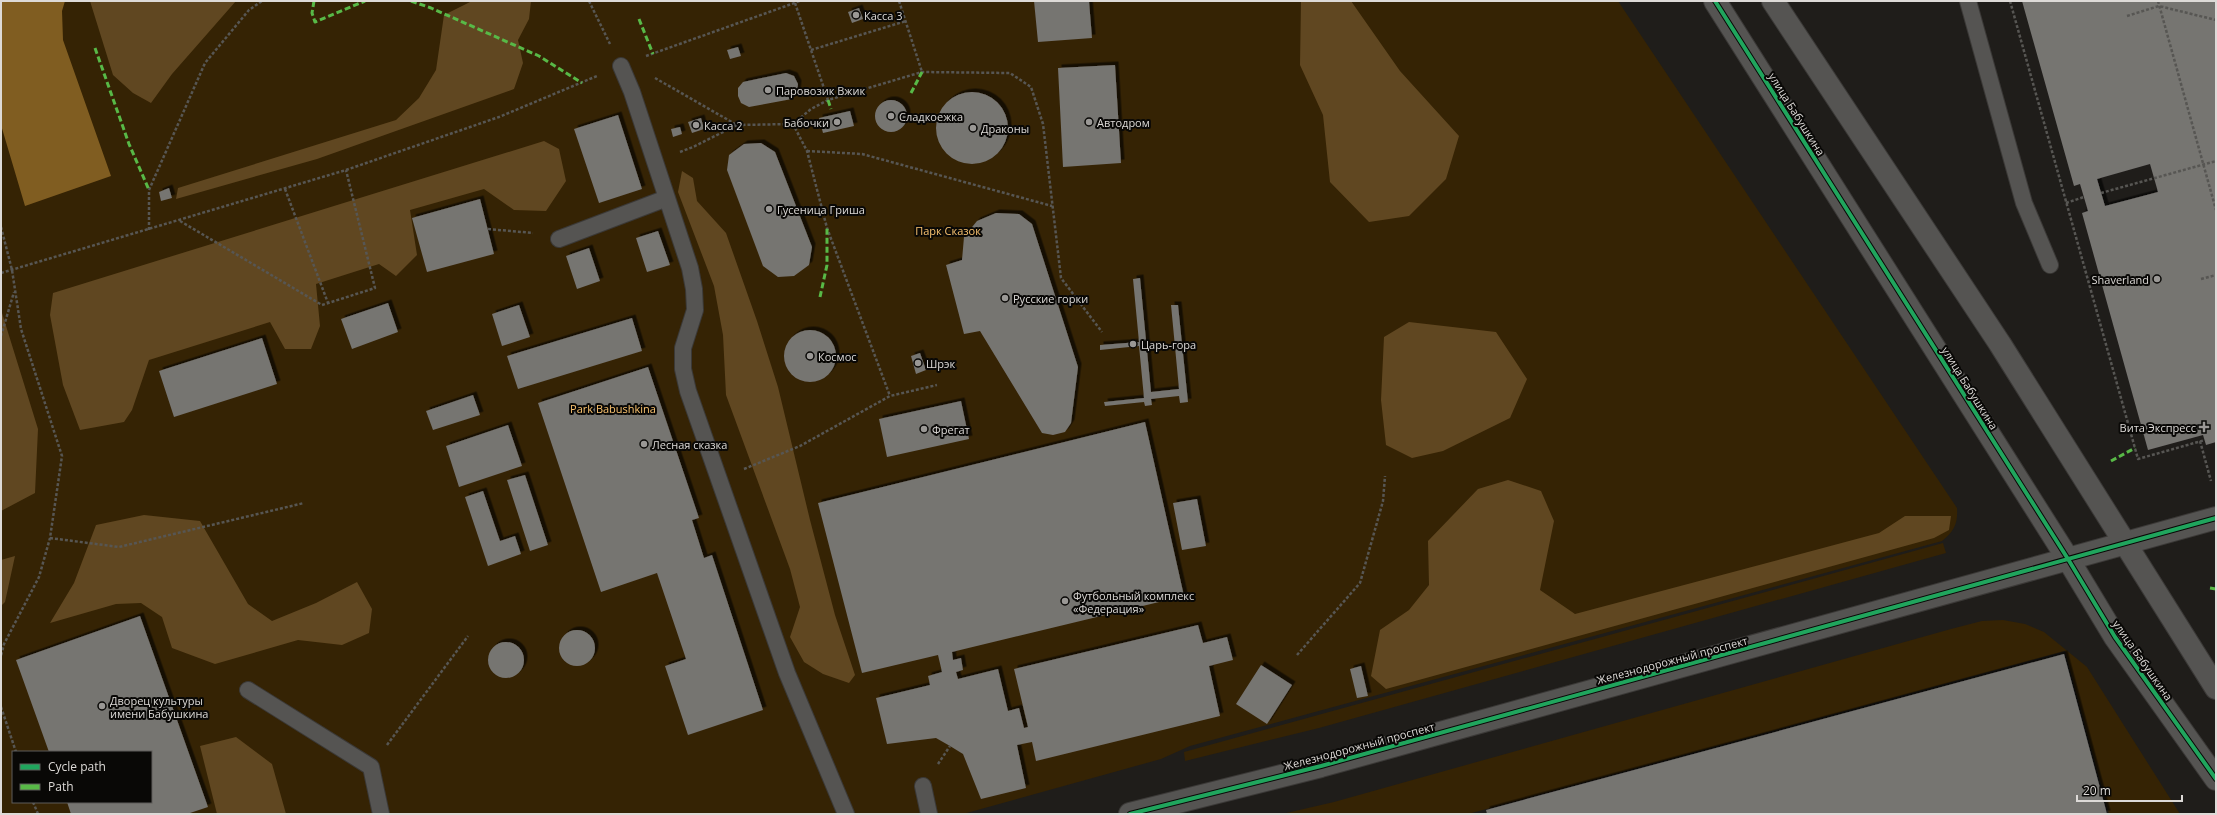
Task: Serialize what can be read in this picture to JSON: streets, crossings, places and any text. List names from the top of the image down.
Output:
{
  "streets": {
    "street": ["улица Бабушкина", "Железнодорожный проспект"]
  },
  "crossings": [
    ["улица Бабушкина", "Железнодорожный проспект"]
  ],
  "parks": ["Парк Сказок", "Park Babushkina"],
  "places": {
    "other": [
      "Касса 3",
      "Паровозик Вжик",
      "Сладкоежка",
      "Бабочки",
      "Автодром",
      "Касса 2",
      "Драконы",
      "Гусеница Гриша",
      "Shaverland",
      "Русские горки",
      "Царь-гора",
      "Космос",
      "Шрэк",
      "Фрегат",
      "Лесная сказка",
      "Футбольный комплекс «Федерация»",
      "Дворец культуры имени Бабушкина"
    ],
    "health": ["Вита Экспресс"]
  },
  "legend": ["Cycle path", "Path"],
  "scale_bar": "20 m"
}
